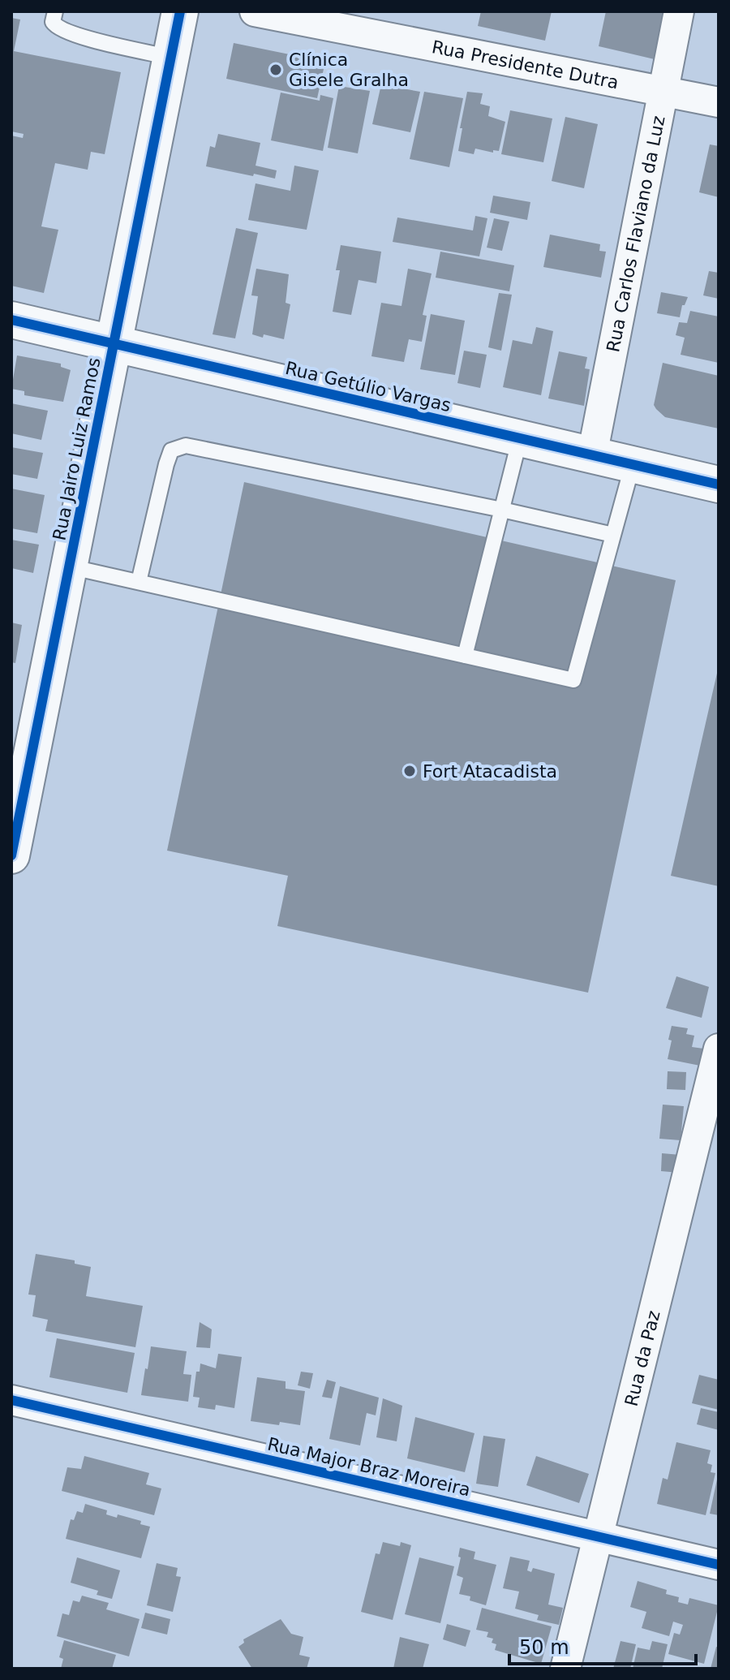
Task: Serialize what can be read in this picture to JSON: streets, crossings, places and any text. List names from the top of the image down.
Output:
{
  "streets": {
    "street": [
      "Rua Presidente Dutra",
      "Rua Carlos Flaviano da Luz",
      "Rua Getúlio Vargas",
      "Rua Jairo Luiz Ramos",
      "Rua da Paz",
      "Rua Major Braz Moreira"
    ]
  },
  "crossings": [
    ["Rua Presidente Dutra", "Rua Carlos Flaviano da Luz"],
    ["Rua Carlos Flaviano da Luz", "Rua Getúlio Vargas"],
    ["Rua Getúlio Vargas", "Rua Jairo Luiz Ramos"],
    ["Rua da Paz", "Rua Major Braz Moreira"]
  ],
  "places": ["Clínica Gisele Gralha", "Fort Atacadista"],
  "scale_bar": "50 m"
}
